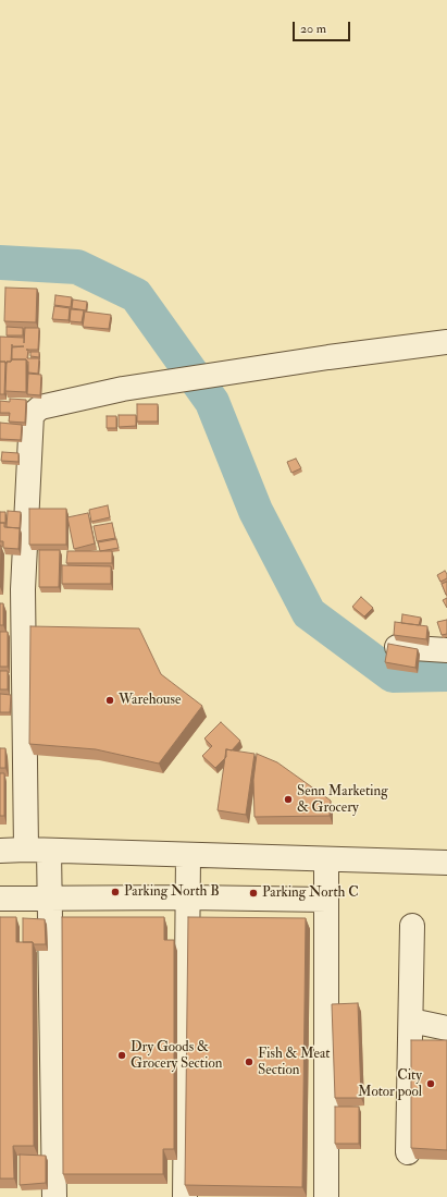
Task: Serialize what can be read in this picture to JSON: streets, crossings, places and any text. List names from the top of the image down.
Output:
{
  "places": [
    "Warehouse",
    "Senn Marketing & Grocery",
    "Parking North B",
    "Parking North C",
    "Dry Goods & Grocery Section",
    "Fish & Meat Section",
    "City Motor pool"
  ],
  "scale_bar": "20 m"
}
